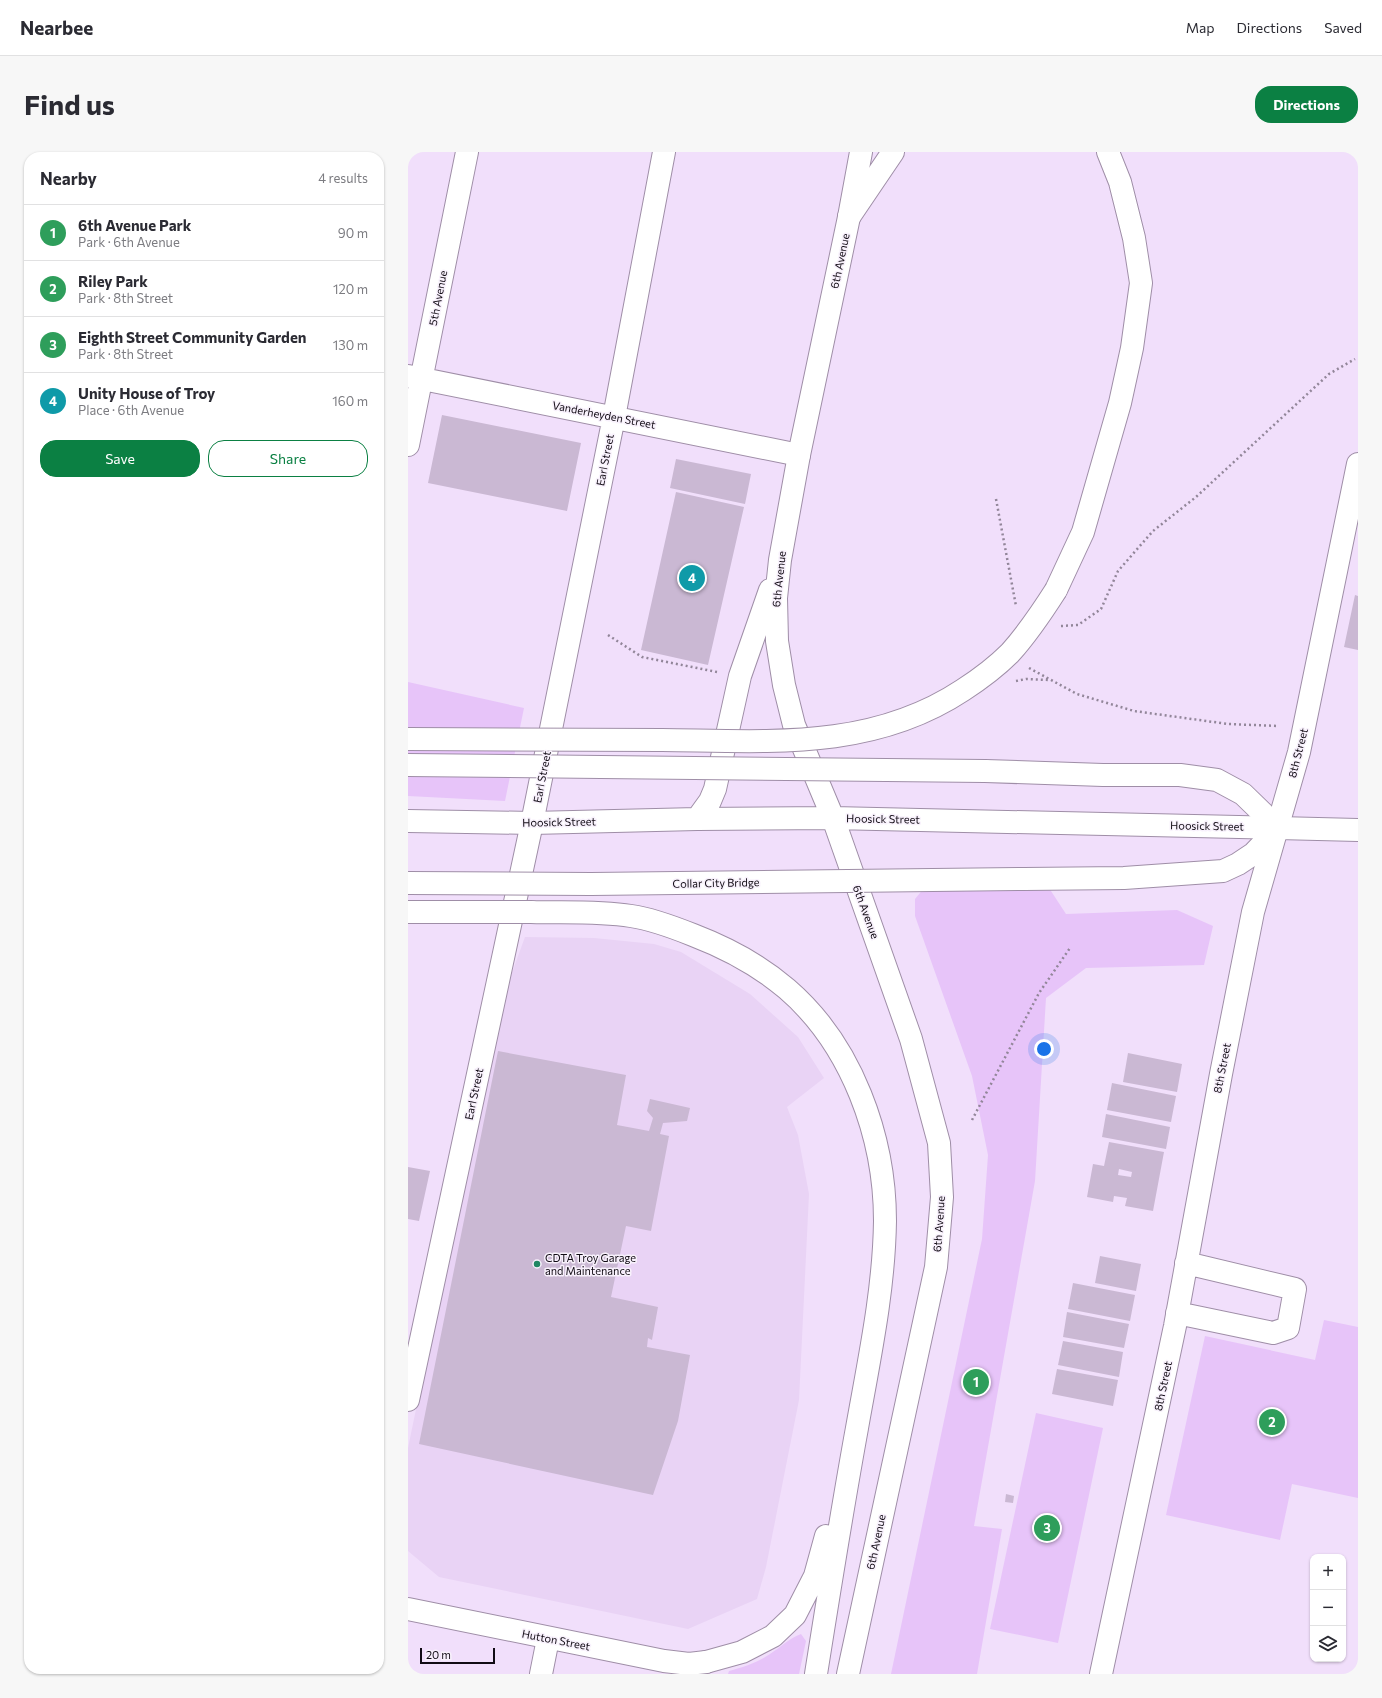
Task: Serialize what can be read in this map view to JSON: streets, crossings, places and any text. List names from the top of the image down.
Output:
{
  "streets": {
    "main road": [
      "6th Avenue",
      "5th Avenue",
      "Vanderheyden Street",
      "Earl Street",
      "8th Street",
      "Hoosick Street",
      "Collar City Bridge",
      "Hutton Street"
    ]
  },
  "crossings": [
    ["6th Avenue", "Vanderheyden Street"],
    ["6th Avenue", "Hoosick Street"],
    ["5th Avenue", "Vanderheyden Street"],
    ["Vanderheyden Street", "Earl Street"],
    ["Earl Street", "Hoosick Street"],
    ["8th Street", "Hoosick Street"],
    ["8th Street", "Collar City Bridge"],
    ["Hoosick Street", "Collar City Bridge"]
  ],
  "places": ["CDTA Troy Garage and Maintenance"],
  "scale_bar": "20 m",
  "page": {
    "header": "Nearbee",
    "nav": ["Map", "Directions", "Saved"],
    "buttons": [
      "Directions",
      ["Save", "Share"]
    ],
    "title": "Find us",
    "heading": ["Nearby", "4 results"],
    "list": [
      {
        "mark": "1",
        "name": "6th Avenue Park",
        "note": "Park · 6th Avenue",
        "value": "90 m"
      },
      {
        "mark": "2",
        "name": "Riley Park",
        "note": "Park · 8th Street",
        "value": "120 m"
      },
      {
        "mark": "3",
        "name": "Eighth Street Community Garden",
        "note": "Park · 8th Street",
        "value": "130 m"
      },
      {
        "mark": "4",
        "name": "Unity House of Troy",
        "note": "Place · 6th Avenue",
        "value": "160 m"
      }
    ],
    "pins": [
      "4",
      "1",
      "2",
      "3"
    ],
    "map_buttons": ["+", "−"],
    "scale": "20 m"
  }
}
